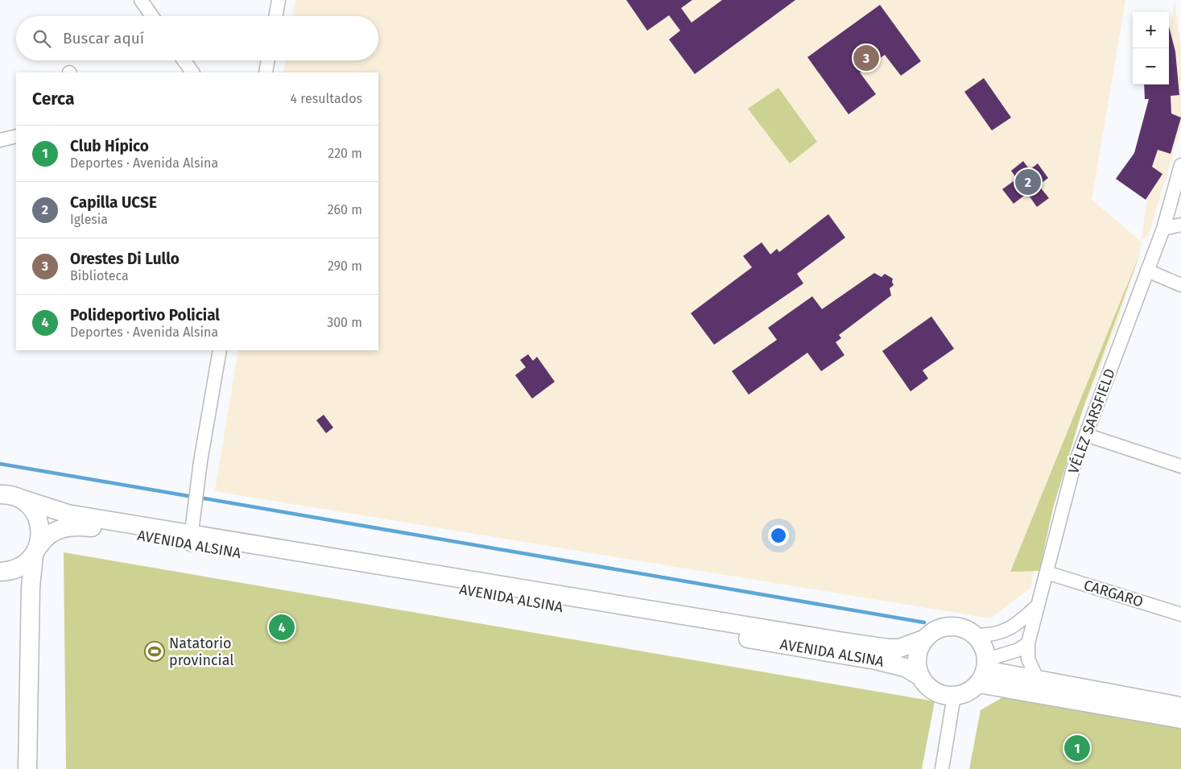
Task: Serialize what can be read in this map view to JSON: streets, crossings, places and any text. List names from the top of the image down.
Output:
{
  "streets": {
    "main road": ["AVENIDA ALSINA"],
    "street": ["VÉLEZ SARSFIELD", "CARGARO"]
  },
  "crossings": [
    ["VÉLEZ SARSFIELD", "CARGARO"]
  ],
  "places": {
    "sports": ["Natatorio provincial"]
  },
  "page": {
    "map_buttons": ["+", "−"],
    "search": "Buscar aquí",
    "pins": [
      "3",
      "2",
      "4",
      "1"
    ],
    "heading": ["Cerca", "4 resultados"],
    "list": [
      {
        "mark": "1",
        "name": "Club Hípico",
        "note": "Deportes · Avenida Alsina",
        "value": "220 m"
      },
      {
        "mark": "2",
        "name": "Capilla UCSE",
        "note": "Iglesia",
        "value": "260 m"
      },
      {
        "mark": "3",
        "name": "Orestes Di Lullo",
        "note": "Biblioteca",
        "value": "290 m"
      },
      {
        "mark": "4",
        "name": "Polideportivo Policial",
        "note": "Deportes · Avenida Alsina",
        "value": "300 m"
      }
    ]
  }
}
